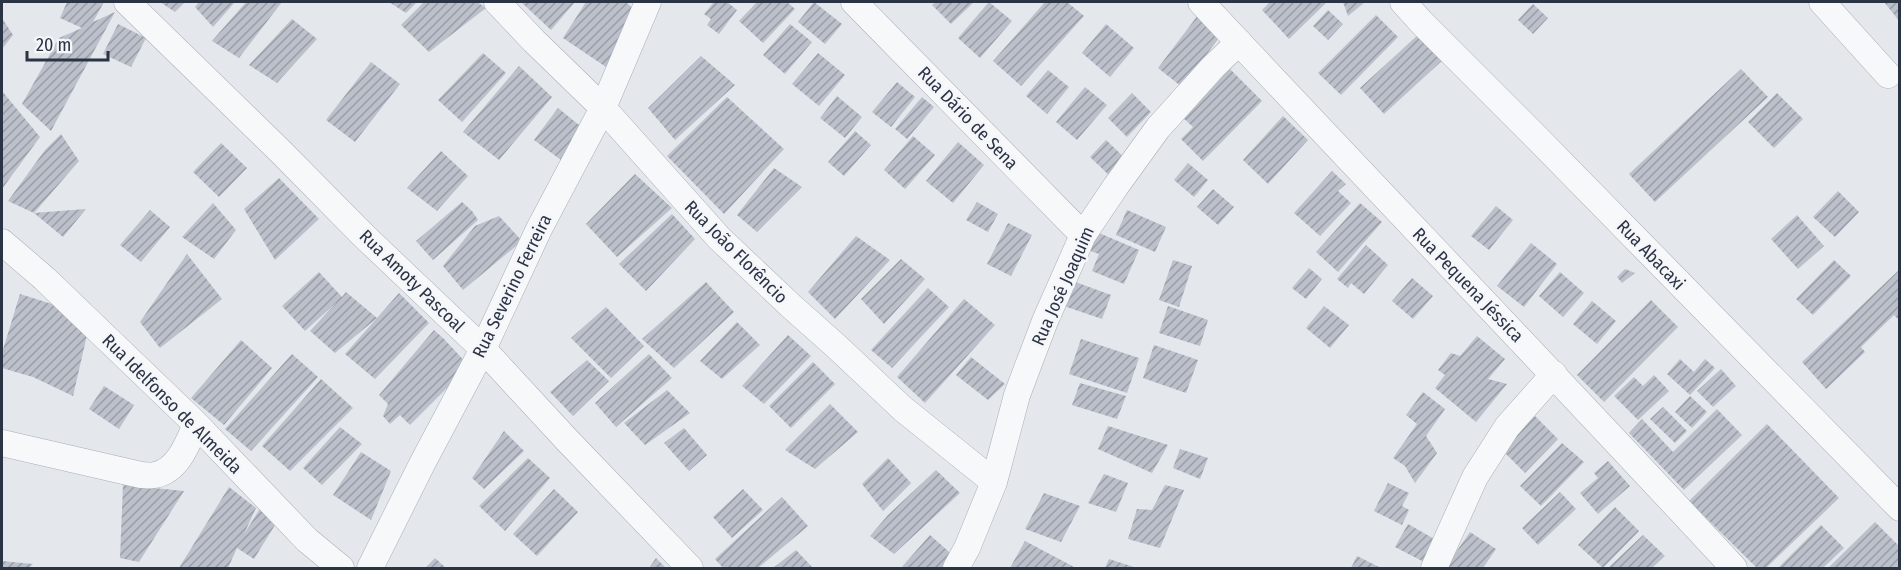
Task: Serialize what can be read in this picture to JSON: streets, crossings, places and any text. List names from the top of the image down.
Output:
{
  "streets": {
    "street": [
      "Rua Dário de Sena",
      "Rua João Florêncio",
      "Rua Abacaxi",
      "Rua Amoty Pascoal",
      "Rua Pequena Jéssica",
      "Rua Severino Ferreira",
      "Rua José Joaquim",
      "Rua Idelfonso de Almeida"
    ]
  },
  "crossings": [
    ["Rua Dário de Sena", "Rua José Joaquim"],
    ["Rua João Florêncio", "Rua Severino Ferreira"],
    ["Rua João Florêncio", "Rua José Joaquim"],
    ["Rua Amoty Pascoal", "Rua Severino Ferreira"],
    ["Rua Pequena Jéssica", "Rua José Joaquim"]
  ],
  "scale_bar": "20 m"
}
